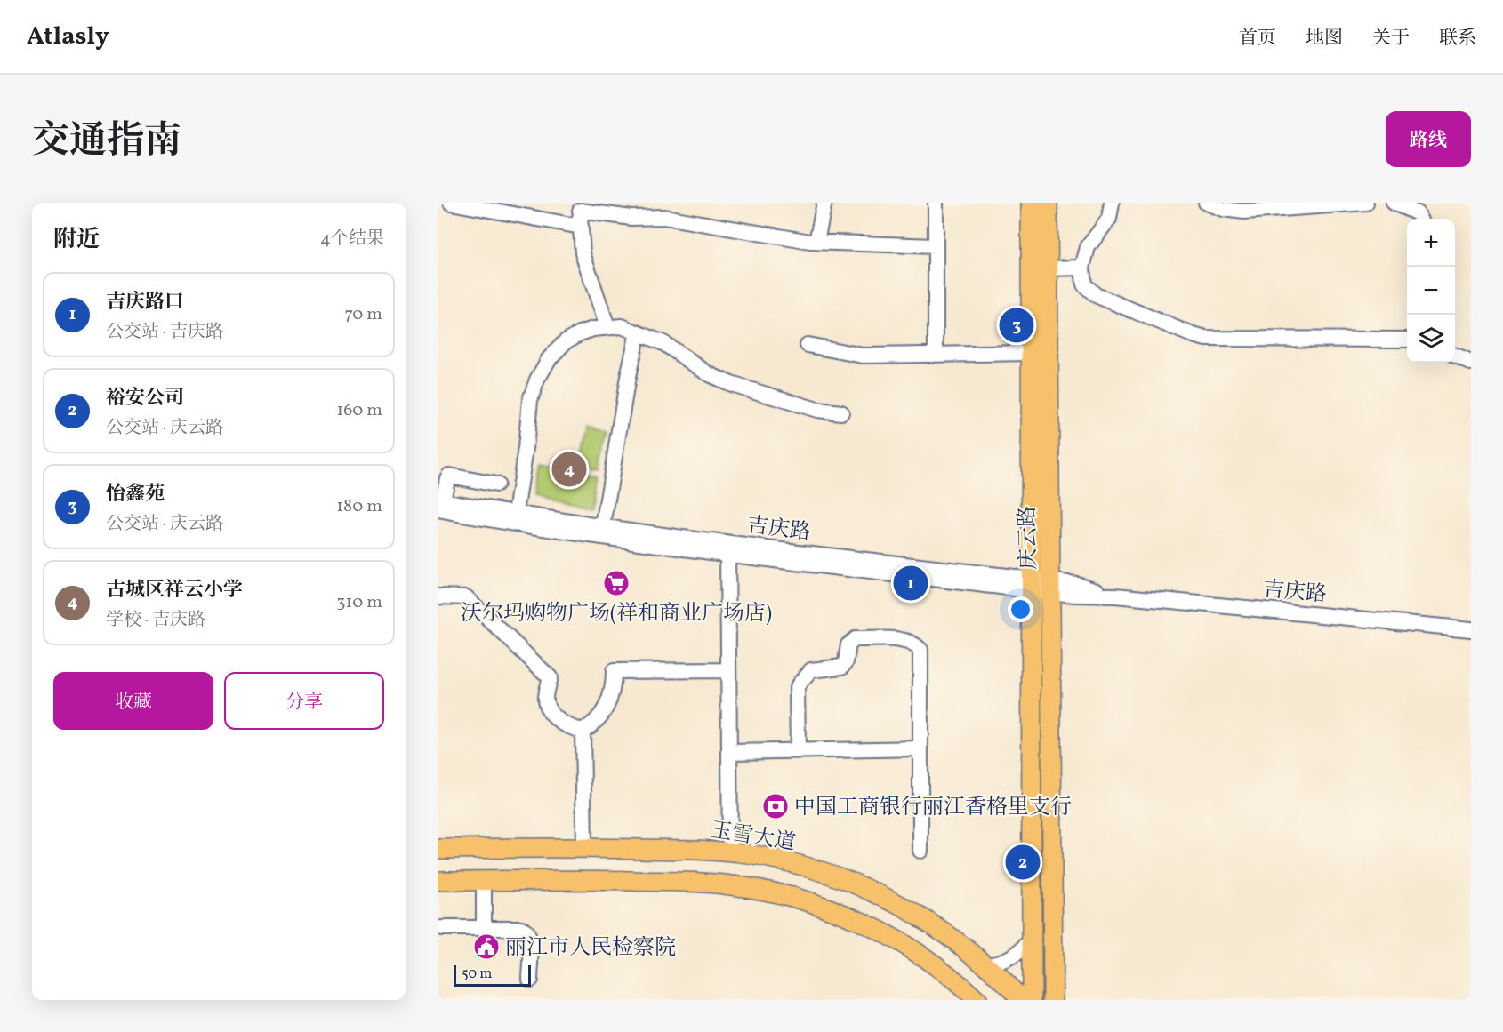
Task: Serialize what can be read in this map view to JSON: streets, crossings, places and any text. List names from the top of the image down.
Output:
{
  "streets": {
    "main road": ["庆云路", "玉雪大道"],
    "street": ["吉庆路"]
  },
  "crossings": [
    ["吉庆路", "庆云路"]
  ],
  "places": {
    "supermarket": ["沃尔玛购物广场(祥和商业广场店)"],
    "bank": ["中国工商银行丽江香格里支行"],
    "public building": ["丽江市人民检察院"]
  },
  "scale_bar": "50 m",
  "page": {
    "header": "Atlasly",
    "nav": [
      "首页",
      "地图",
      "关于",
      "联系"
    ],
    "title": "交通指南",
    "buttons": [
      "路线",
      ["收藏", "分享"]
    ],
    "heading": ["附近", "4个结果"],
    "map_buttons": ["+", "−"],
    "list": [
      {
        "mark": "1",
        "name": "吉庆路口",
        "note": "公交站 · 吉庆路",
        "value": "70 m"
      },
      {
        "mark": "2",
        "name": "裕安公司",
        "note": "公交站 · 庆云路",
        "value": "160 m"
      },
      {
        "mark": "3",
        "name": "怡鑫苑",
        "note": "公交站 · 庆云路",
        "value": "180 m"
      },
      {
        "mark": "4",
        "name": "古城区祥云小学",
        "note": "学校 · 吉庆路",
        "value": "310 m"
      }
    ],
    "pins": [
      "3",
      "4",
      "1",
      "2"
    ],
    "scale": "50 m"
  }
}
